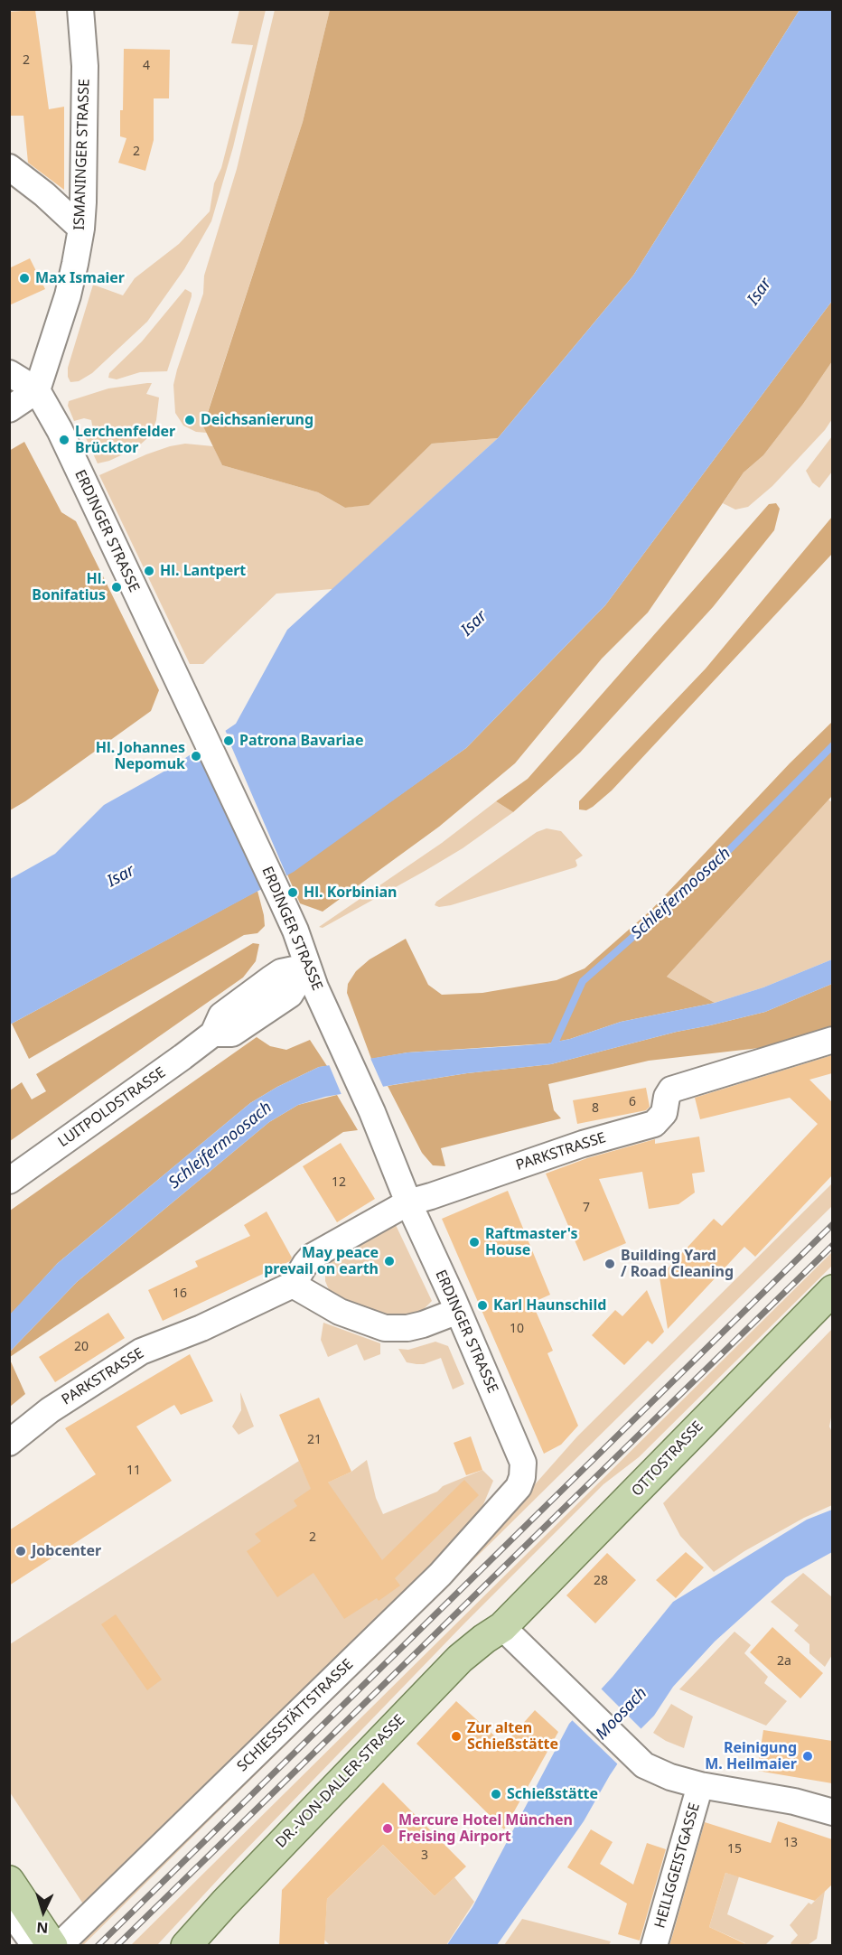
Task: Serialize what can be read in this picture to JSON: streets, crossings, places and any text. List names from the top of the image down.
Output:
{
  "streets": {
    "main road": ["OTTOSTRASSE", "DR.-VON-DALLER-STRASSE"],
    "street": [
      "ISMANINGER STRASSE",
      "ERDINGER STRASSE",
      "LUITPOLDSTRASSE",
      "PARKSTRASSE",
      "SCHIESSSTÄTTSTRASSE",
      "HEILIGGEISTGASSE"
    ]
  },
  "crossings": [
    ["ISMANINGER STRASSE", "ERDINGER STRASSE"],
    ["ERDINGER STRASSE", "LUITPOLDSTRASSE"],
    ["ERDINGER STRASSE", "PARKSTRASSE"],
    ["ERDINGER STRASSE", "SCHIESSSTÄTTSTRASSE"],
    ["OTTOSTRASSE", "DR.-VON-DALLER-STRASSE"],
    ["OTTOSTRASSE", "HEILIGGEISTGASSE"],
    ["DR.-VON-DALLER-STRASSE", "HEILIGGEISTGASSE"]
  ],
  "water": ["Isar", "Schleifermoosach", "Moosach"],
  "places": [
    "Max Ismaier",
    "Deichsanierung",
    "Lerchenfelder Brücktor",
    "Hl. Lantpert",
    "Hl. Bonifatius",
    "Patrona Bavariae",
    "Hl. Johannes Nepomuk",
    "Hl. Korbinian",
    "Raftmaster's House",
    "May peace prevail on earth",
    "Building Yard / Road Cleaning",
    "Karl Haunschild",
    "Jobcenter",
    "Zur alten Schießstätte",
    "Reinigung M. Heilmaier",
    "Schießstätte",
    "Mercure Hotel München Freising Airport"
  ],
  "house_numbers": [
    "2",
    "4",
    "2",
    "6",
    "8",
    "12",
    "7",
    "16",
    "10",
    "20",
    "21",
    "11",
    "2",
    "28",
    "2a",
    "13",
    "15",
    "3"
  ],
  "north": "bottom"
}
